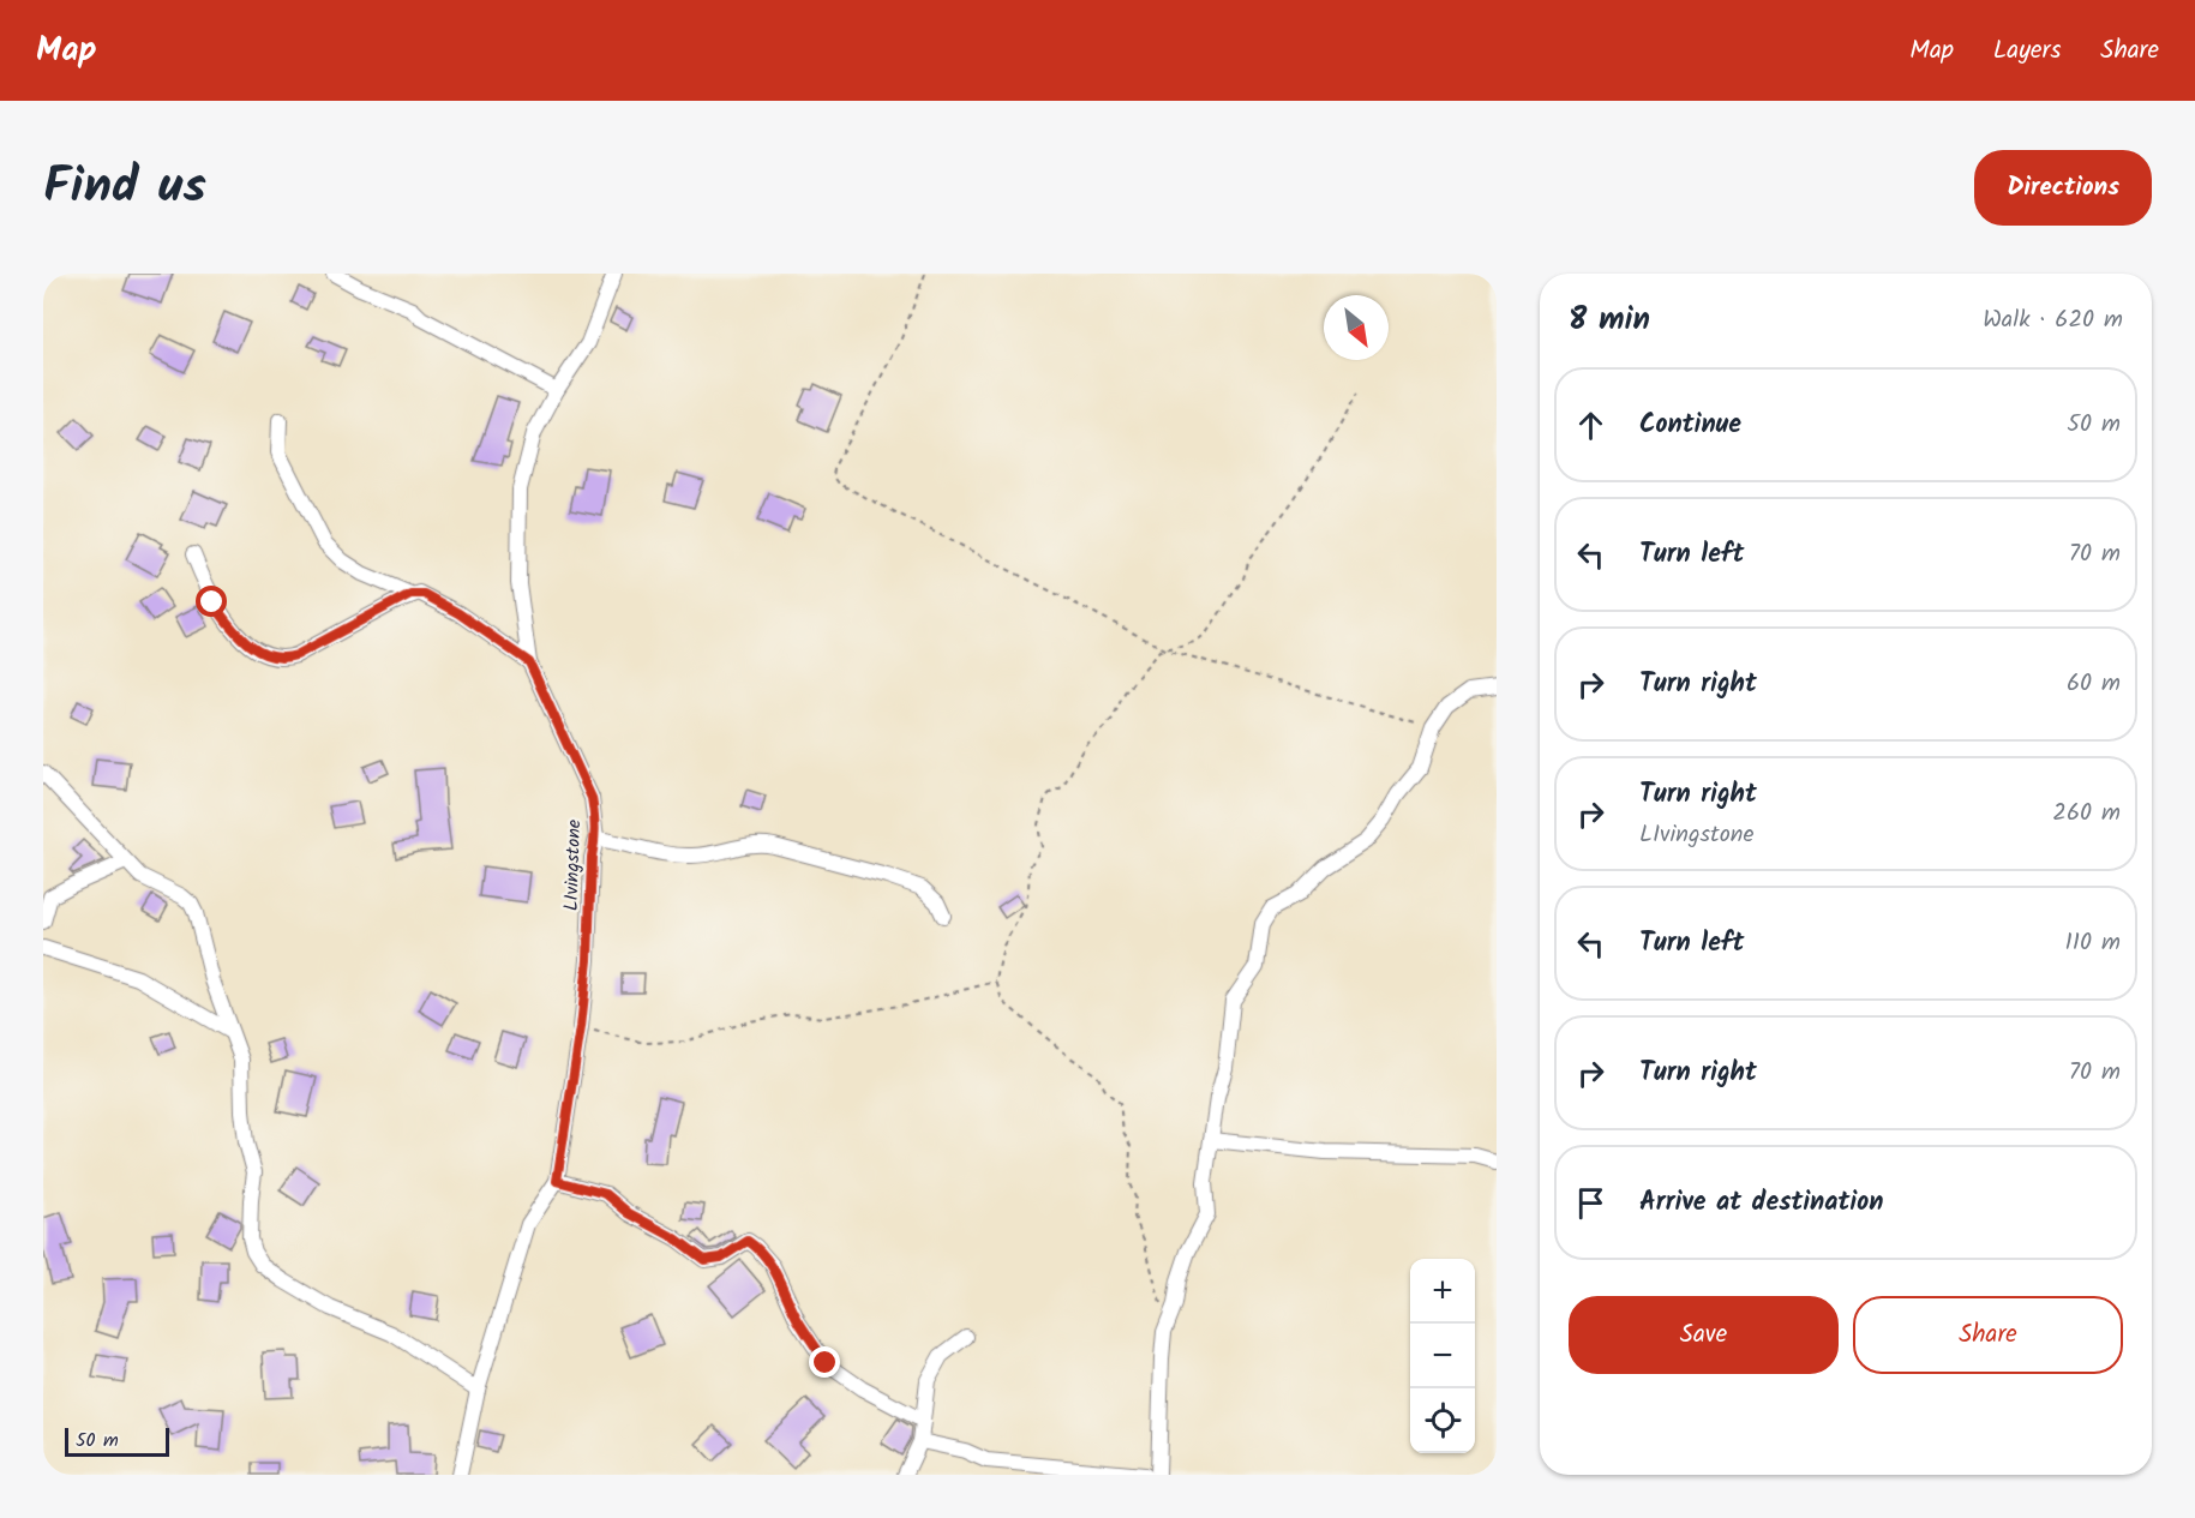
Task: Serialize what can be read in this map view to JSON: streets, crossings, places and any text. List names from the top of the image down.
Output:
{
  "streets": {
    "street": ["LIvingstone"]
  },
  "scale_bar": "50 m",
  "north": "bottom right",
  "page": {
    "header": "Map",
    "nav": ["Map", "Layers", "Share"],
    "title": "Find us",
    "buttons": [
      "Directions",
      ["Save", "Share"]
    ],
    "heading": ["8 min", "Walk · 620 m"],
    "list": [
      ["Continue", "50 m"],
      ["Turn left", "70 m"],
      ["Turn right", "60 m"],
      ["Turn right", "LIvingstone", "260 m"],
      ["Turn left", "110 m"],
      ["Turn right", "70 m"],
      "Arrive at destination"
    ],
    "map_buttons": ["+", "−"],
    "scale": "50 m"
  }
}
